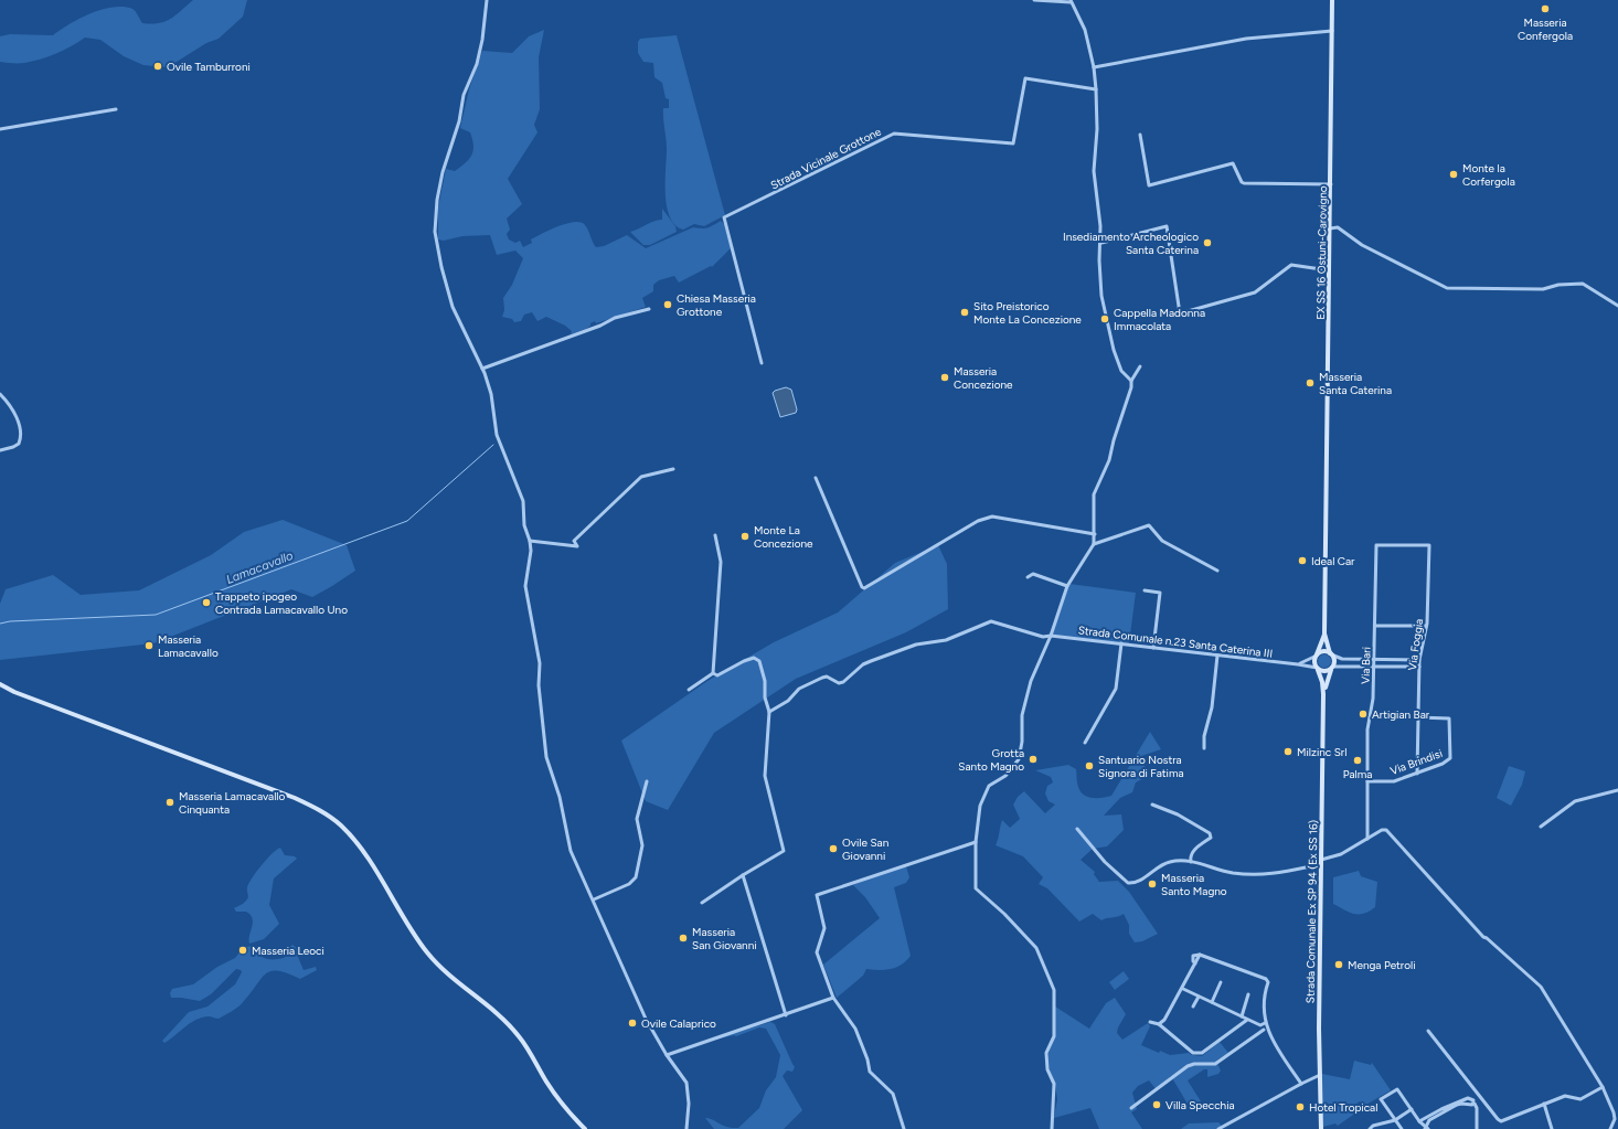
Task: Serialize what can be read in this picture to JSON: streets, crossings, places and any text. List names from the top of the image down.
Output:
{
  "streets": {
    "main road": ["EX SS 16 Ostuni-Carovigno", "Strada Comunale Ex SP 94 (Ex SS 16)"],
    "street": [
      "Strada Vicinale Grottone",
      "Strada Comunale n.23 Santa Caterina III",
      "Via Foggia",
      "Via Bari",
      "Via Brindisi"
    ]
  },
  "crossings": [
    ["Strada Comunale n.23 Santa Caterina III", "Strada Comunale Ex SP 94 (Ex SS 16)"],
    ["Via Foggia", "Via Bari"],
    ["Via Foggia", "Via Brindisi"],
    ["Via Bari", "Via Brindisi"]
  ],
  "water": ["Lamacavallo"],
  "places": [
    "Masseria Confergola",
    "Ovile Tamburroni",
    "Monte la Corfergola",
    "Insediamento Archeologico Santa Caterina",
    "Chiesa Masseria Grottone",
    "Sito Preistorico Monte La Concezione",
    "Cappella Madonna Immacolata",
    "Masseria Concezione",
    "Masseria Santa Caterina",
    "Monte La Concezione",
    "Ideal Car",
    "Trappeto ipogeo Contrada Lamacavallo Uno",
    "Masseria Lamacavallo",
    "Artigian Bar",
    "Milzinc Srl",
    "Grotta Santo Magno",
    "Palma",
    "Santuario Nostra Signora di Fatima",
    "Masseria Lamacavallo Cinquanta",
    "Ovile San Giovanni",
    "Masseria Santo Magno",
    "Masseria San Giovanni",
    "Masseria Leoci",
    "Menga Petroli",
    "Ovile Calaprico",
    "Villa Specchia",
    "Hotel Tropical"
  ]
}
